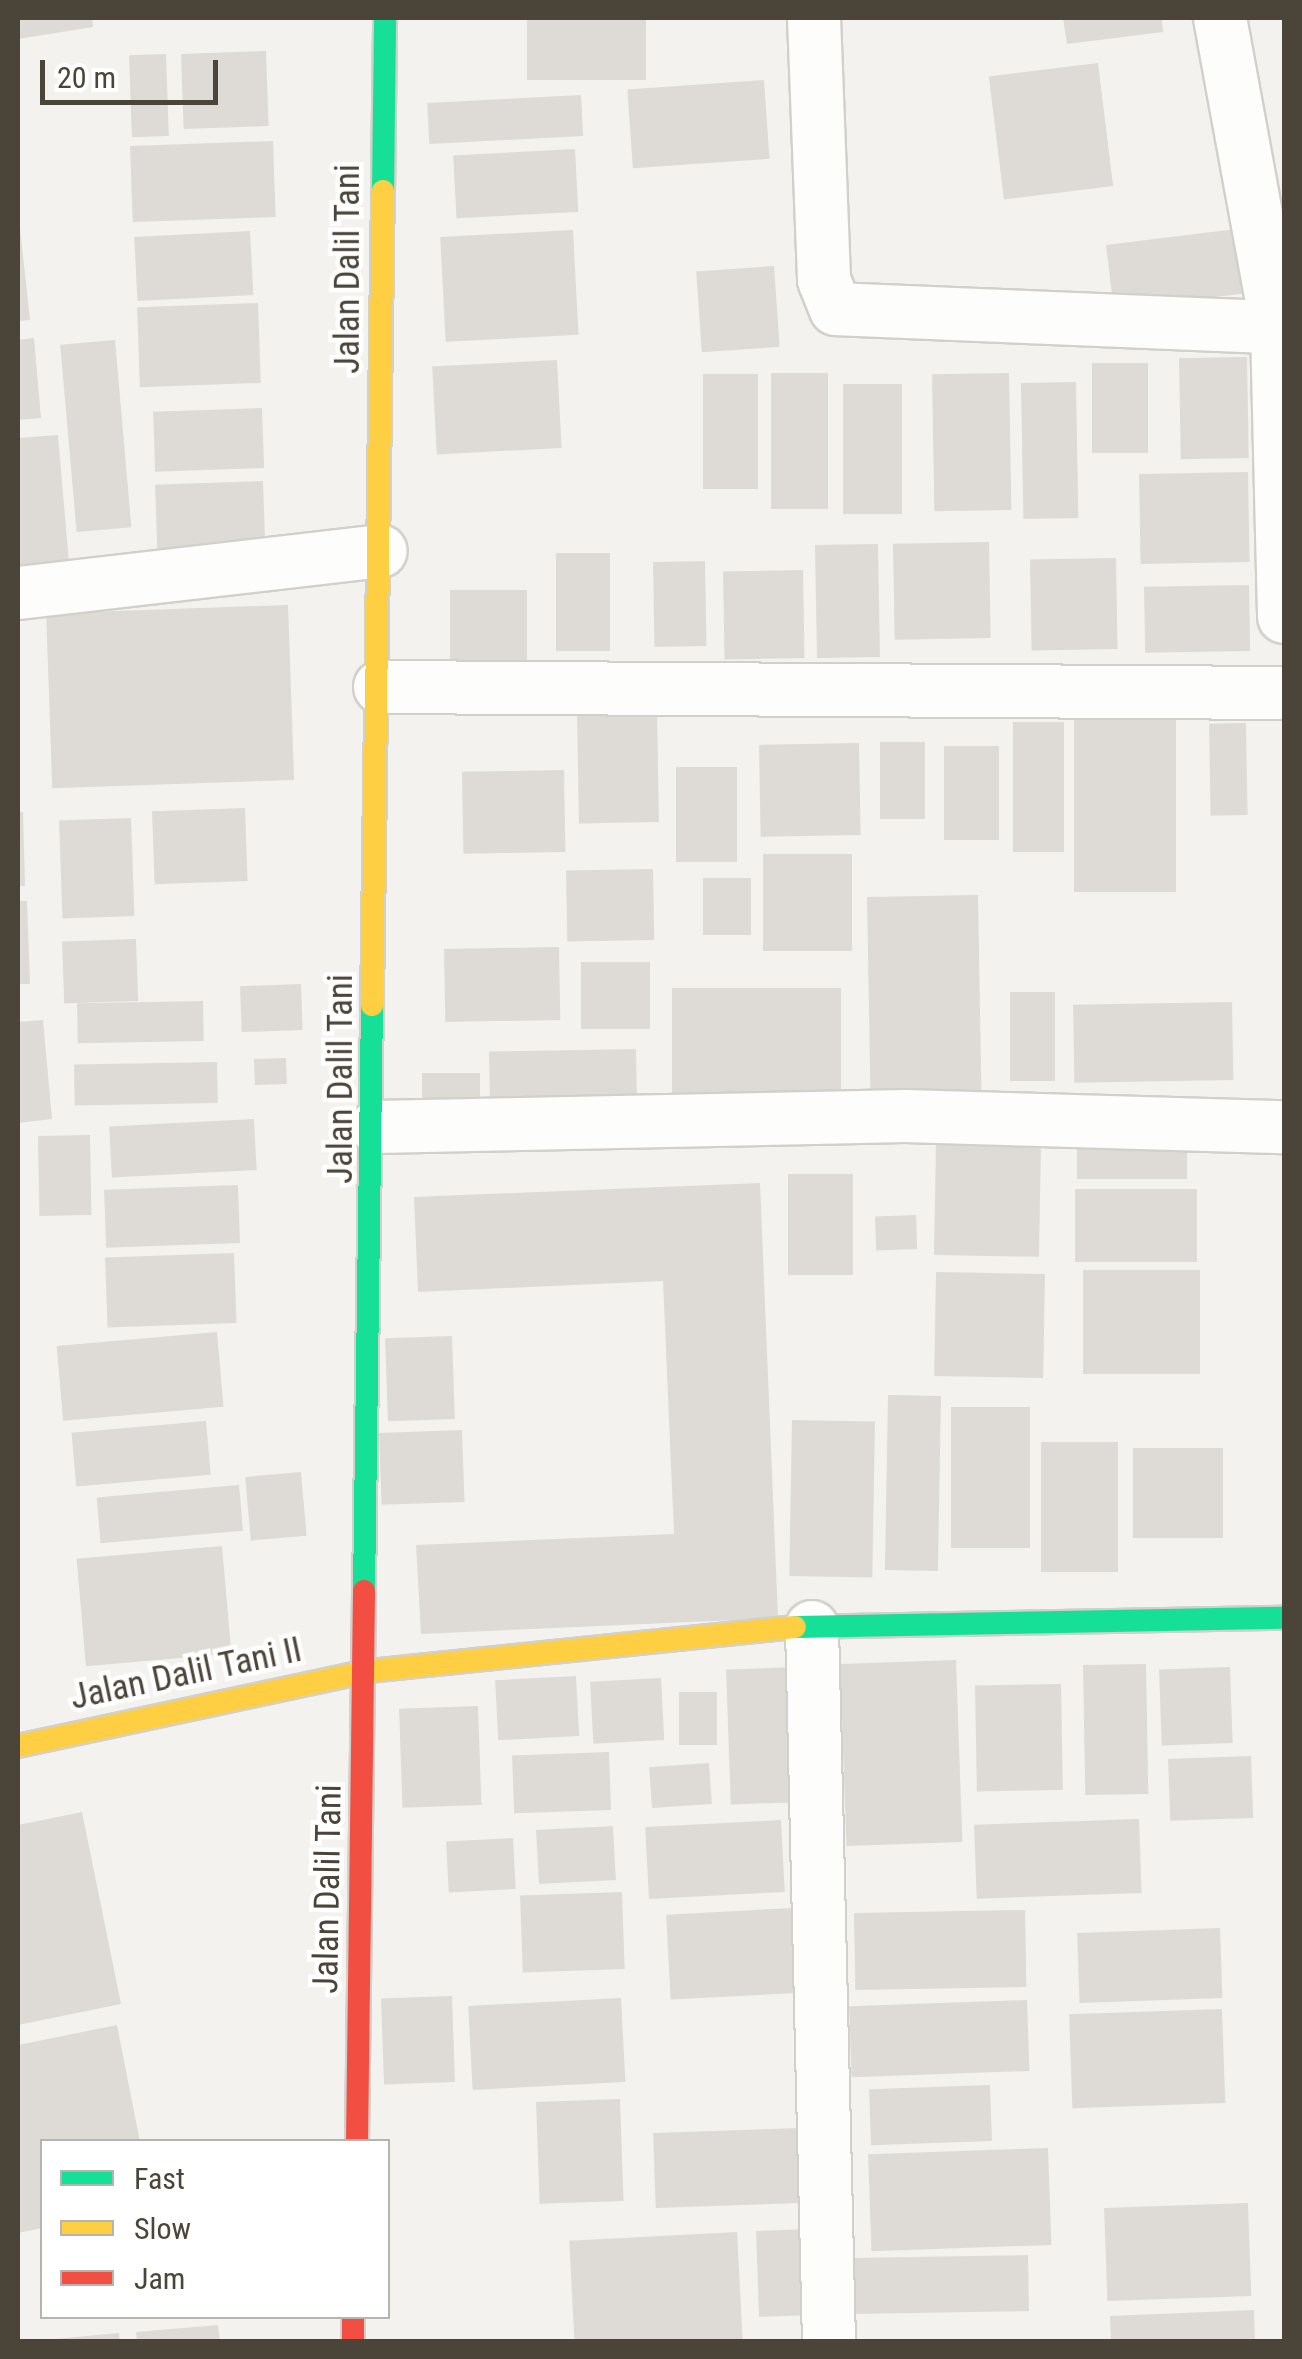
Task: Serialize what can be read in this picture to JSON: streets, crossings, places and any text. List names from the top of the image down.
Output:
{
  "streets": {
    "street": ["Jalan Dalil Tani", "Jalan Dalil Tani II"]
  },
  "crossings": [
    ["Jalan Dalil Tani", "Jalan Dalil Tani II"]
  ],
  "legend": ["Fast", "Slow", "Jam"],
  "scale_bar": "20 m"
}
